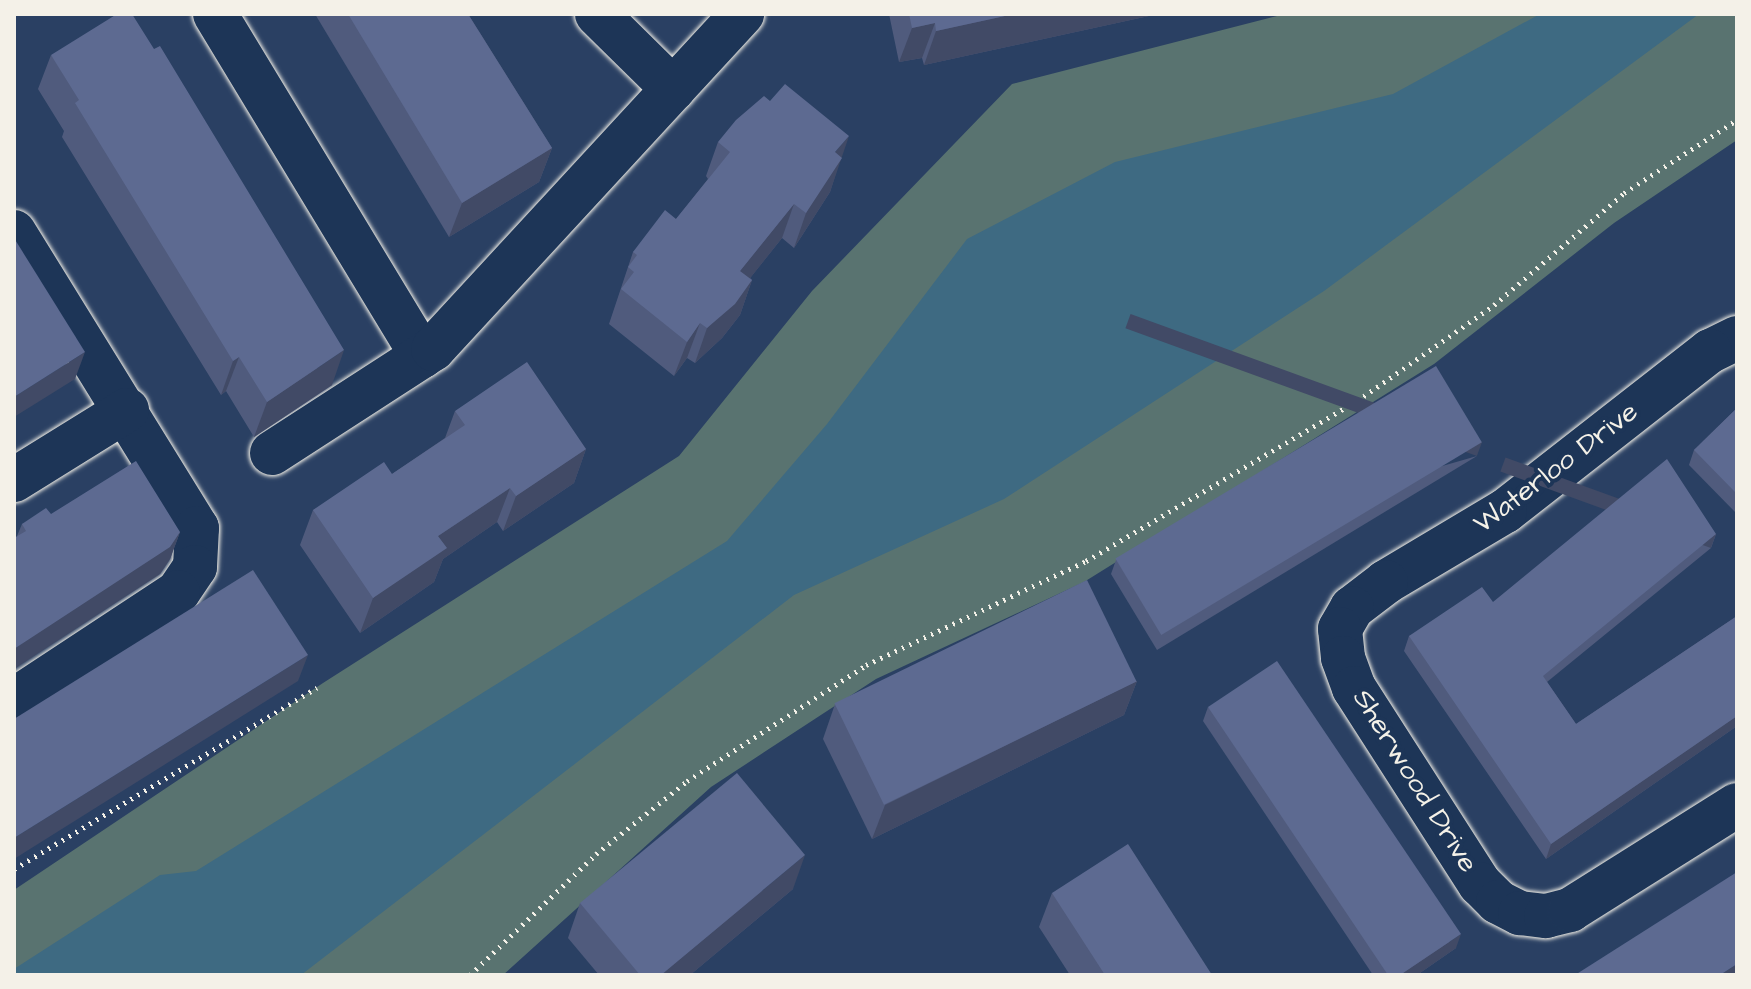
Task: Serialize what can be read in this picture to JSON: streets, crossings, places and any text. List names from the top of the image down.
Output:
{
  "streets": {
    "street": ["Waterloo Drive", "Sherwood Drive"]
  },
  "crossings": [
    ["Waterloo Drive", "Sherwood Drive"]
  ]
}
